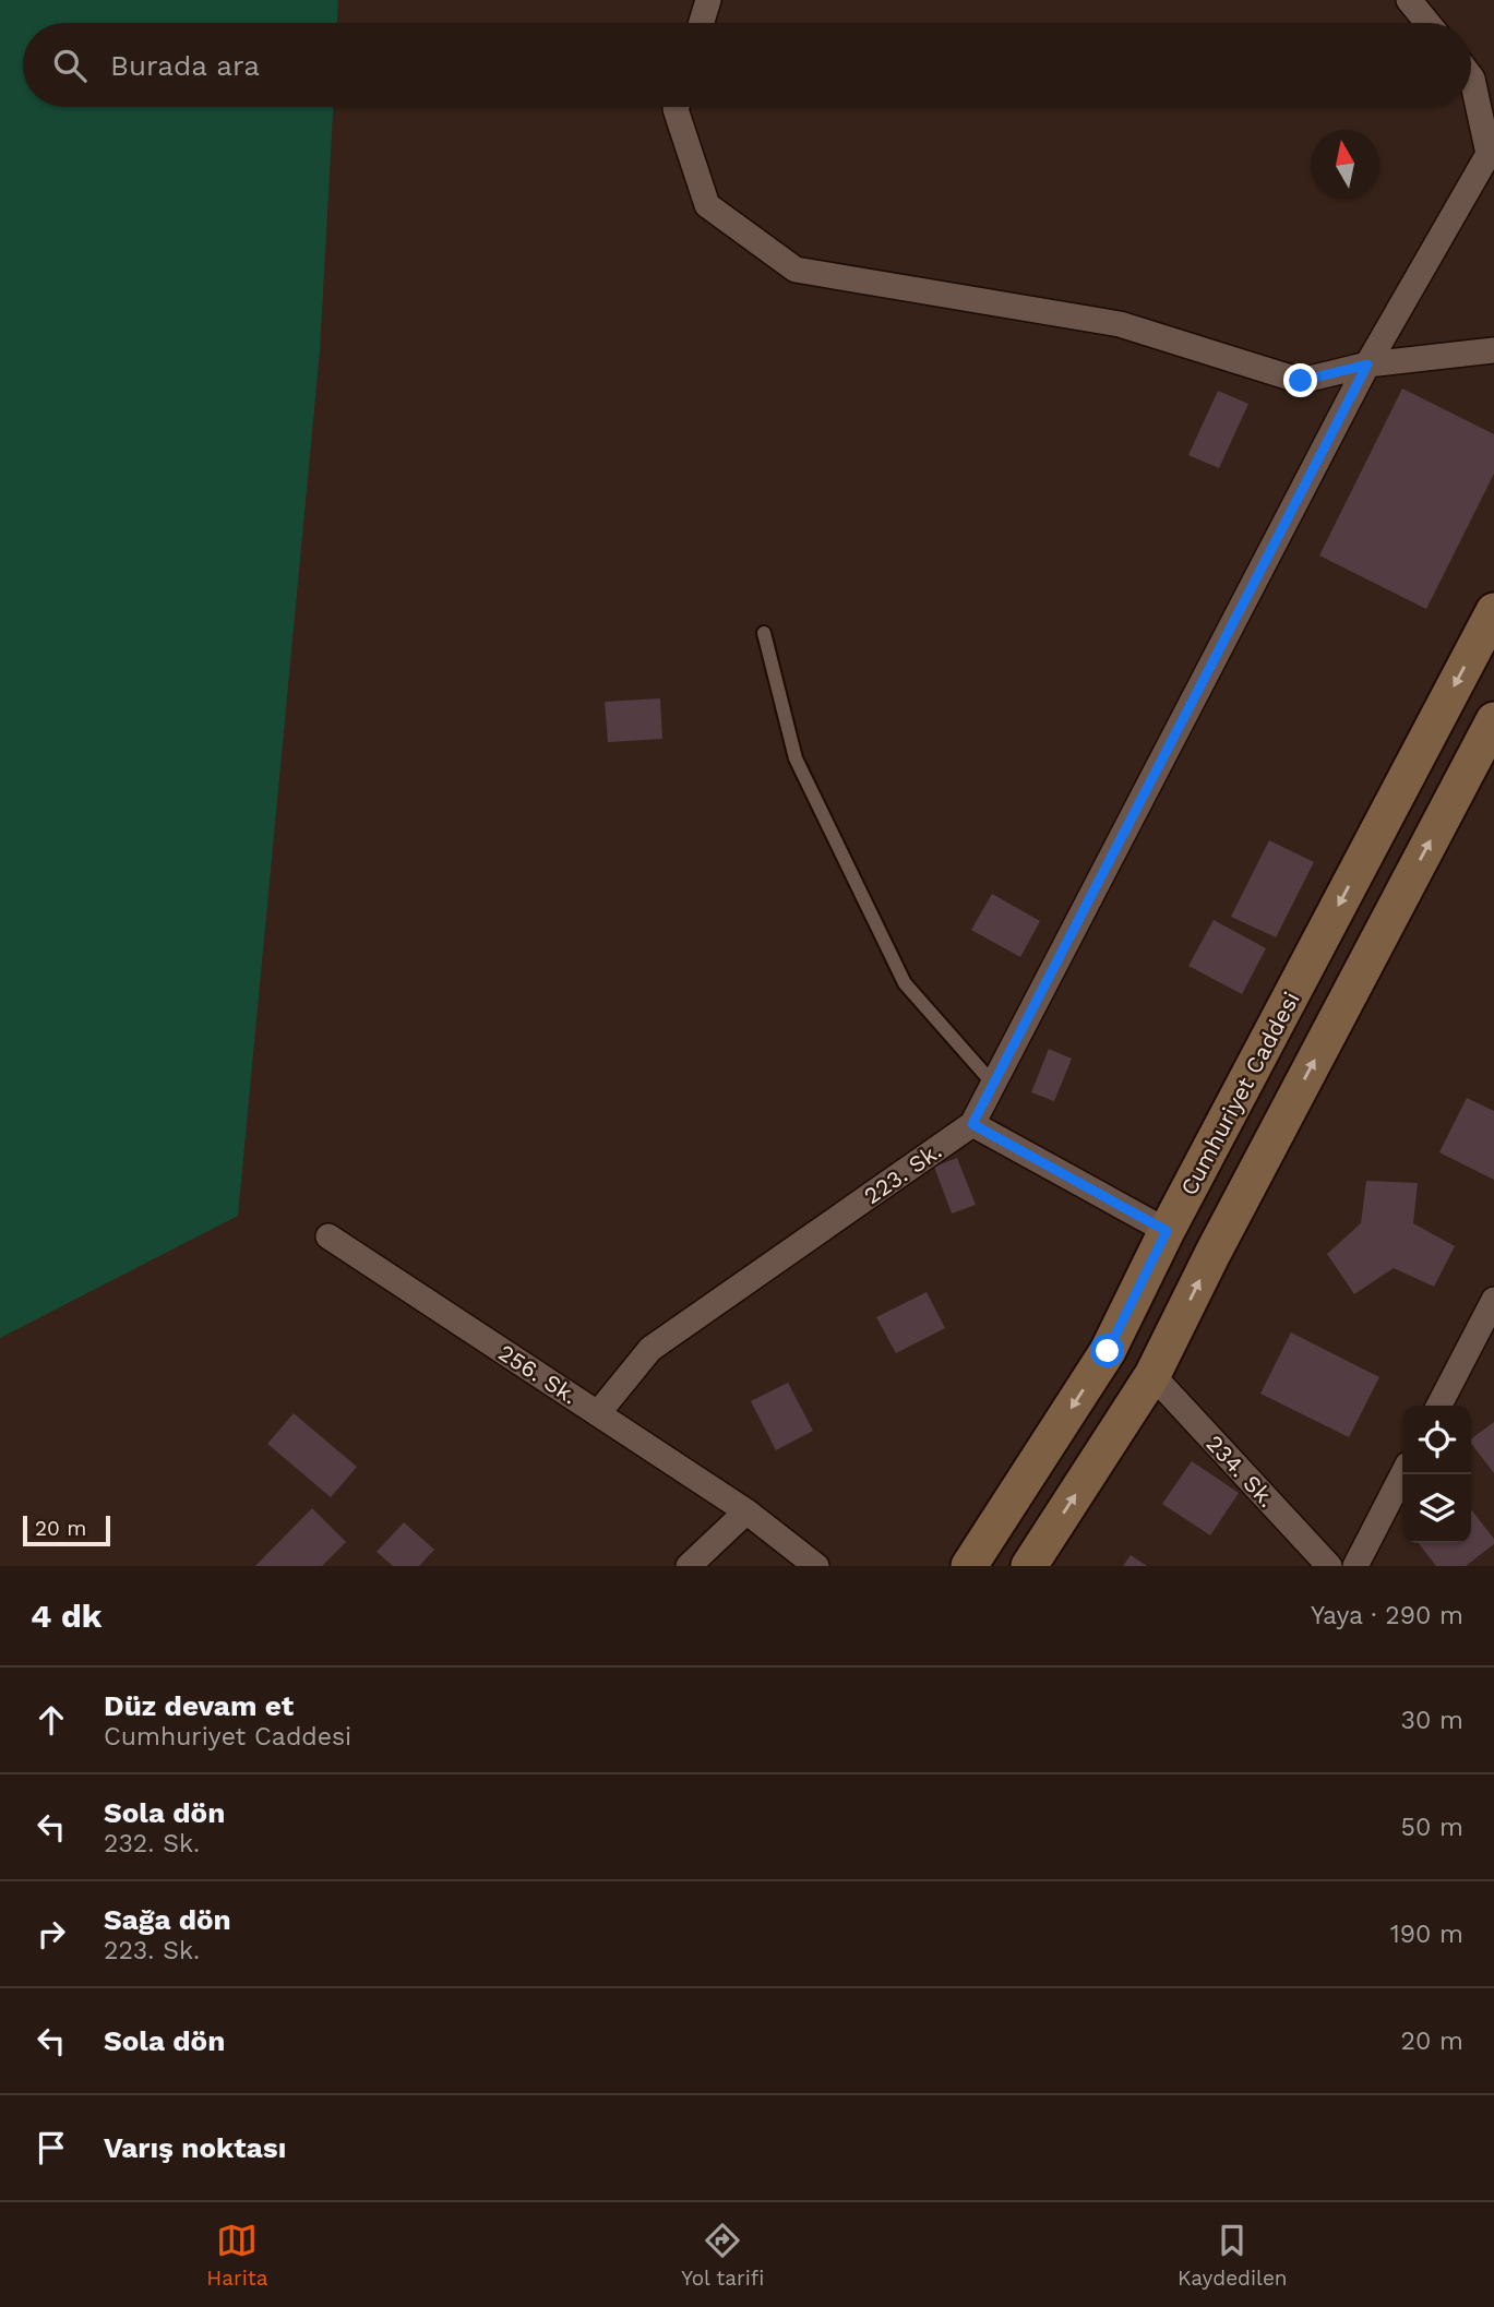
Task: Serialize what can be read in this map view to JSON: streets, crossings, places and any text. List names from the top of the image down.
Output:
{
  "streets": {
    "street": [
      "Cumhuriyet Caddesi",
      "223. Sk.",
      "256. Sk.",
      "234. Sk."
    ]
  },
  "crossings": [
    ["223. Sk.", "256. Sk."]
  ],
  "scale_bar": "20 m",
  "north": "top",
  "page": {
    "search": "Burada ara",
    "scale": "20 m",
    "heading": ["4 dk", "Yaya · 290 m"],
    "list": [
      ["Düz devam et", "Cumhuriyet Caddesi", "30 m"],
      ["Sola dön", "232. Sk.", "50 m"],
      ["Sağa dön", "223. Sk.", "190 m"],
      ["Sola dön", "20 m"],
      "Varış noktası"
    ],
    "nav": ["Harita", "Yol tarifi", "Kaydedilen"]
  }
}
